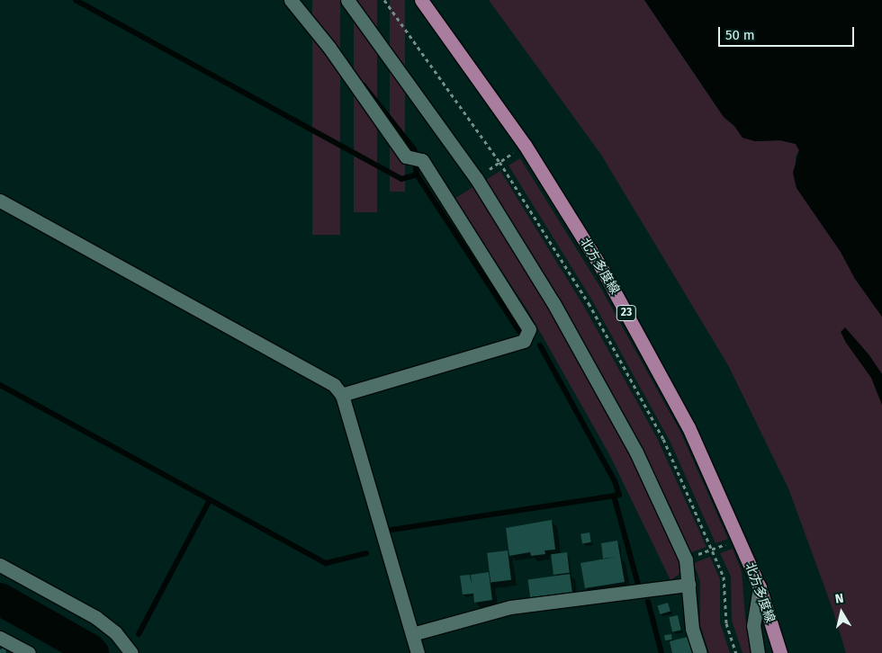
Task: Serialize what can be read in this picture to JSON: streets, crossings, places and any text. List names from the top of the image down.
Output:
{
  "streets": {
    "main road": ["北方多度線", "23"]
  },
  "scale_bar": "50 m",
  "north": "top"
}
